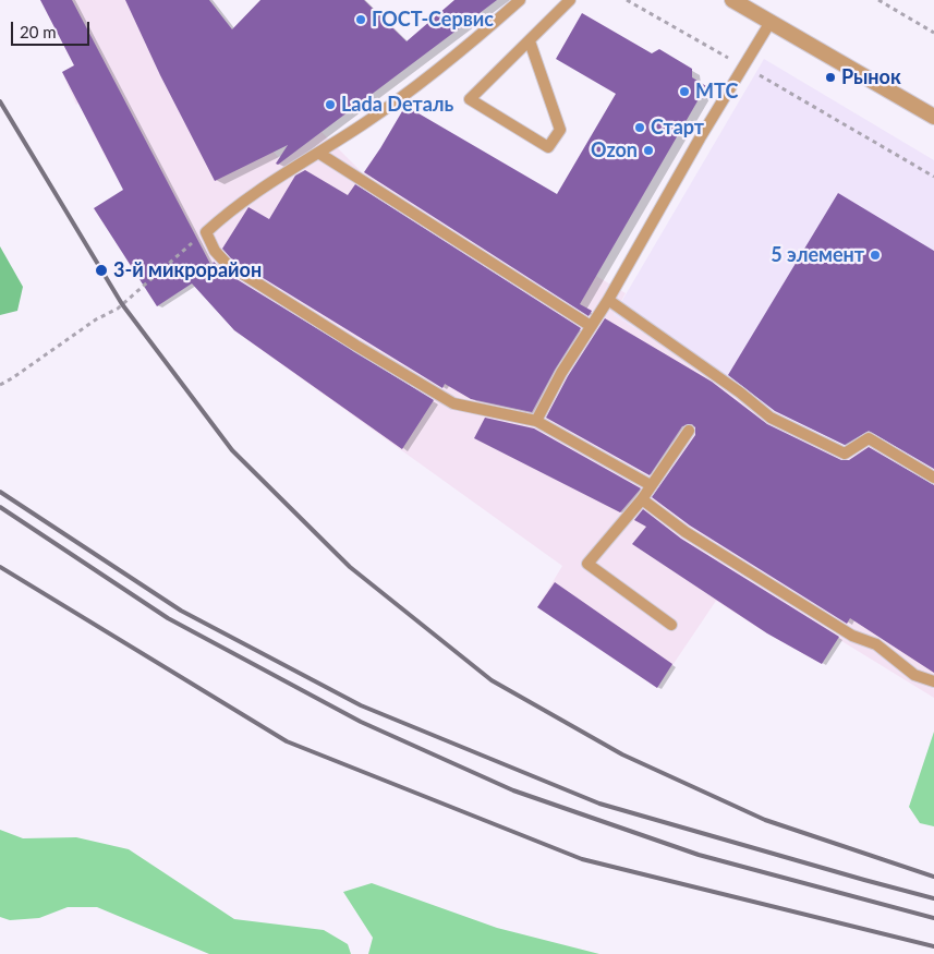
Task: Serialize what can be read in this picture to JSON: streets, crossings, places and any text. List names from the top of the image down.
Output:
{
  "places": [
    "ГОСТ-Сервис",
    "Рынок",
    "МТС",
    "Lada Dеталь",
    "Старт",
    "Ozon",
    "5 элемент",
    "3-й микрорайон"
  ],
  "scale_bar": "20 m"
}
